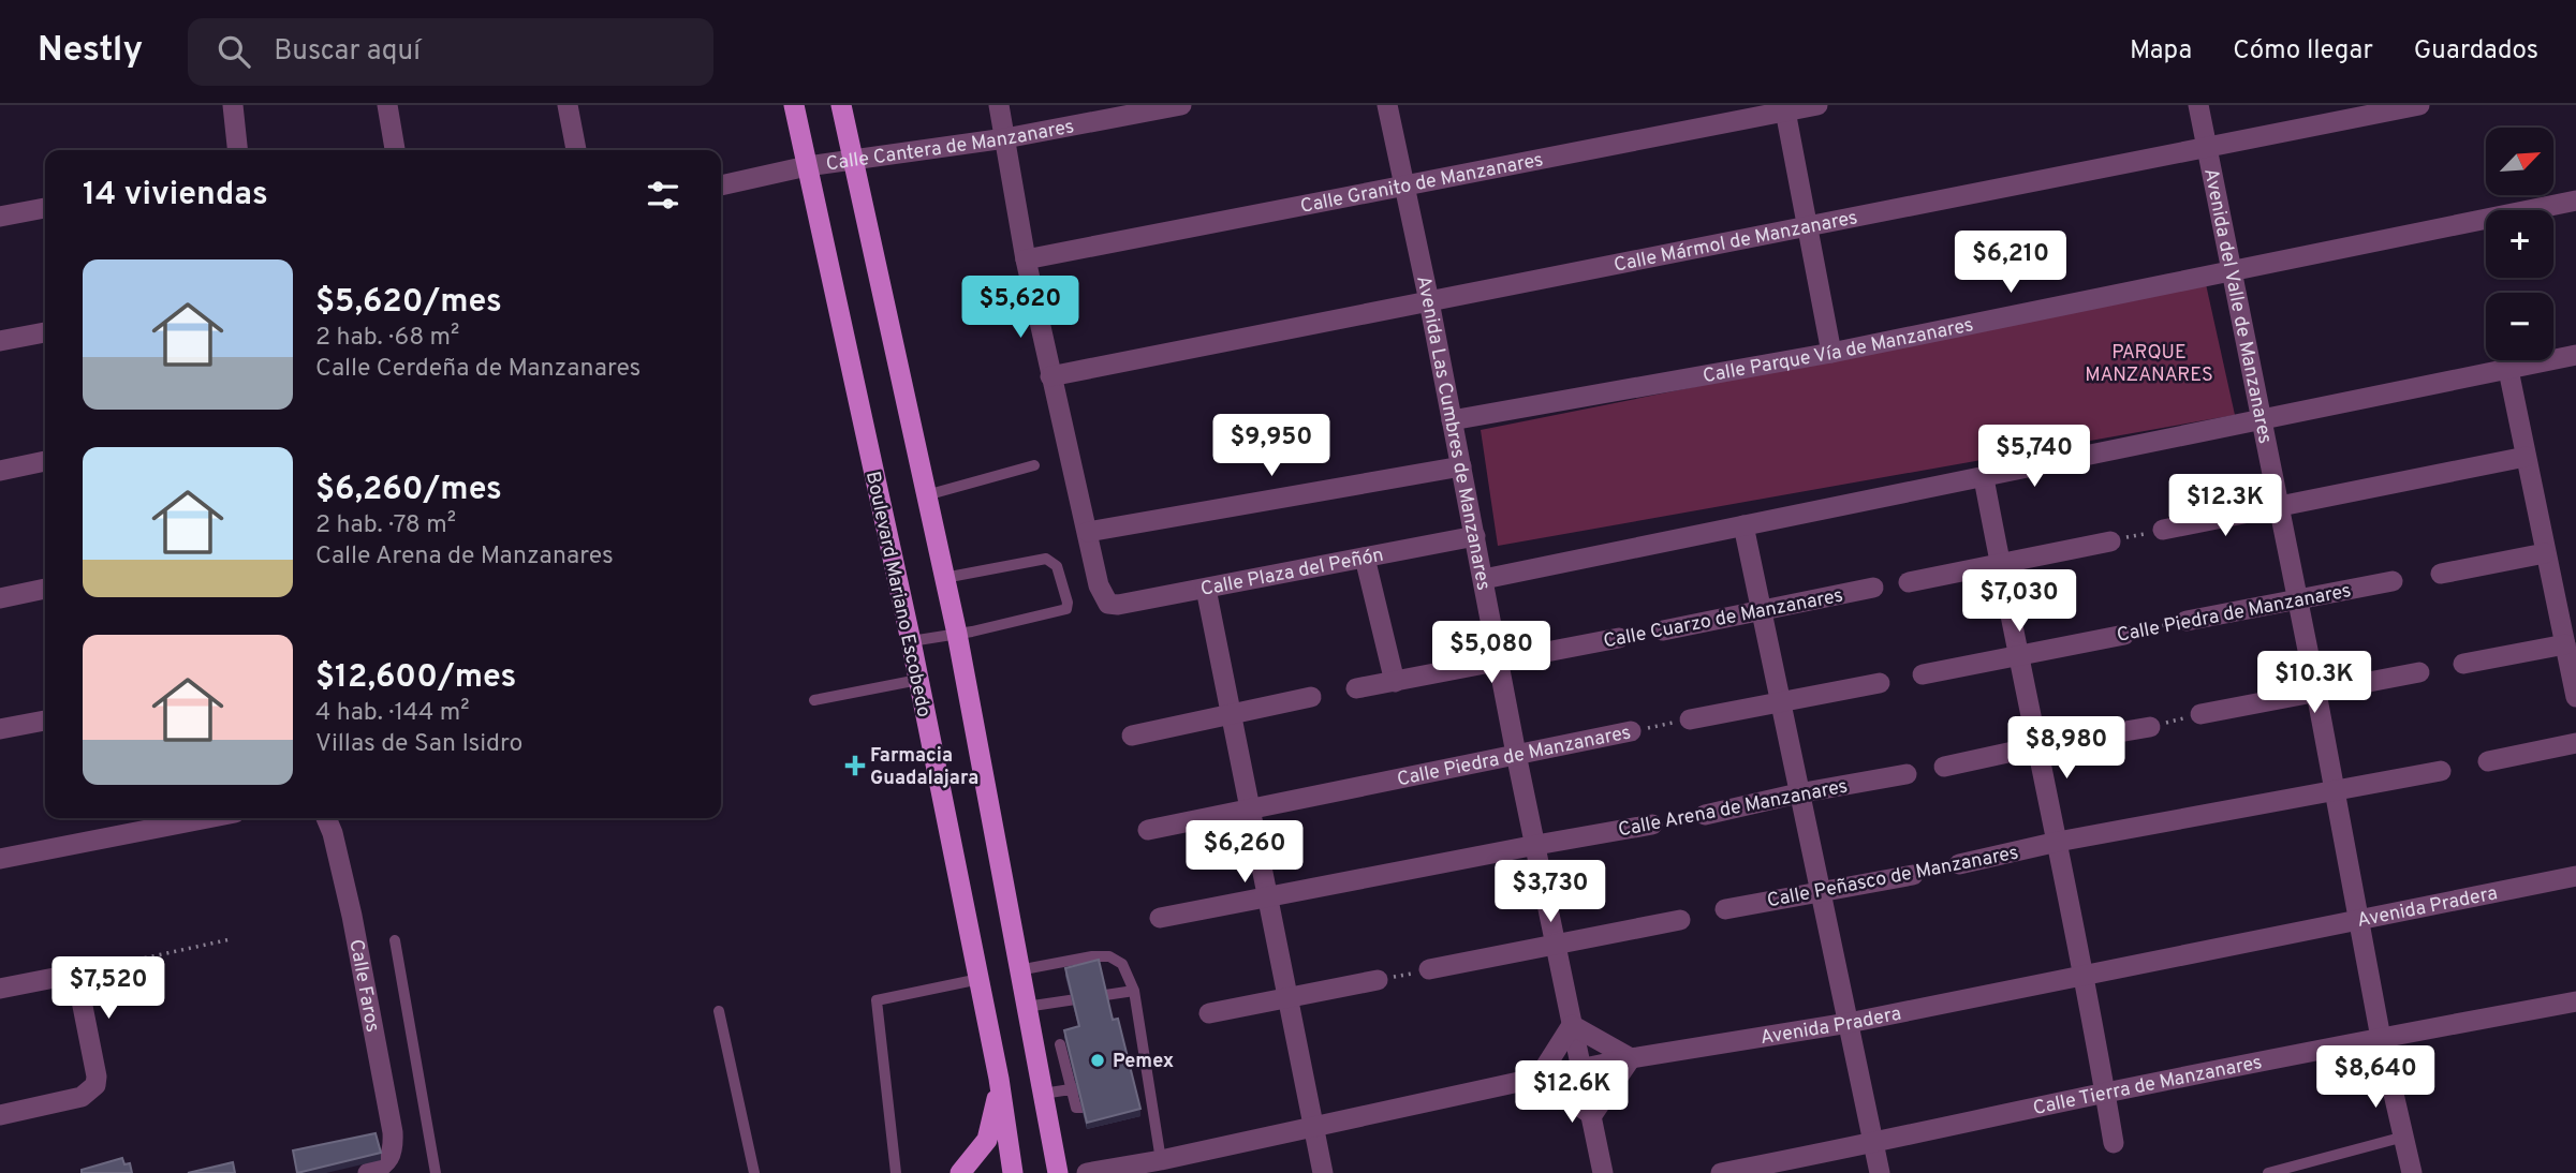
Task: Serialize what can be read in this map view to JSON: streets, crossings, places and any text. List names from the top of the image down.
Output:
{
  "streets": {
    "main road": ["Boulevard Mariano Escobedo"],
    "street": [
      "Calle Cantera de Manzanares",
      "Calle Granito de Manzanares",
      "Calle Mármol de Manzanares",
      "Avenida del Valle de Manzanares",
      "Calle Parque Vía de Manzanares",
      "Avenida Las Cumbres de Manzanares",
      "Calle Plaza del Peñón",
      "Calle Piedra de Manzanares",
      "Calle Cuarzo de Manzanares",
      "Calle Arena de Manzanares",
      "Calle Peñasco de Manzanares",
      "Avenida Pradera",
      "Calle Faros",
      "Calle Tierra de Manzanares"
    ]
  },
  "crossings": [
    ["Calle Cantera de Manzanares", "Boulevard Mariano Escobedo"],
    ["Calle Granito de Manzanares", "Avenida Las Cumbres de Manzanares"],
    ["Calle Mármol de Manzanares", "Avenida del Valle de Manzanares"],
    ["Calle Mármol de Manzanares", "Avenida Las Cumbres de Manzanares"],
    ["Avenida del Valle de Manzanares", "Calle Parque Vía de Manzanares"],
    ["Avenida del Valle de Manzanares", "Calle Piedra de Manzanares"],
    ["Avenida del Valle de Manzanares", "Calle Peñasco de Manzanares"],
    ["Avenida del Valle de Manzanares", "Avenida Pradera"],
    ["Avenida del Valle de Manzanares", "Calle Tierra de Manzanares"],
    ["Calle Parque Vía de Manzanares", "Avenida Las Cumbres de Manzanares"],
    ["Avenida Las Cumbres de Manzanares", "Calle Plaza del Peñón"],
    ["Avenida Las Cumbres de Manzanares", "Calle Piedra de Manzanares"],
    ["Avenida Las Cumbres de Manzanares", "Calle Cuarzo de Manzanares"],
    ["Avenida Las Cumbres de Manzanares", "Calle Arena de Manzanares"],
    ["Avenida Las Cumbres de Manzanares", "Avenida Pradera"]
  ],
  "parks": ["PARQUE MANZANARES"],
  "places": {
    "health": ["Farmacia Guadalajara"],
    "other": ["Pemex"]
  },
  "north": "top right",
  "page": {
    "header": "Nestly",
    "search": "Buscar aquí",
    "nav": ["Mapa", "Cómo llegar", "Guardados"],
    "map_buttons": ["+", "−"],
    "heading": "14 viviendas",
    "price": [
      "$6,210",
      "$5,620",
      "$9,950",
      "$5,740",
      "$12.3K",
      "$7,030",
      "$5,080",
      "$10.3K",
      "$8,980",
      "$6,260",
      "$3,730",
      "$7,520",
      "$8,640",
      "$12.6K"
    ],
    "list": [
      {
        "name": "$5,620/mes",
        "note": "2 hab. · 68 m² · Calle Cerdeña de Manzanares"
      },
      {
        "name": "$6,260/mes",
        "note": "2 hab. · 78 m² · Calle Arena de Manzanares"
      },
      {
        "name": "$12,600/mes",
        "note": "4 hab. · 144 m² · Villas de San Isidro"
      }
    ]
  }
}
